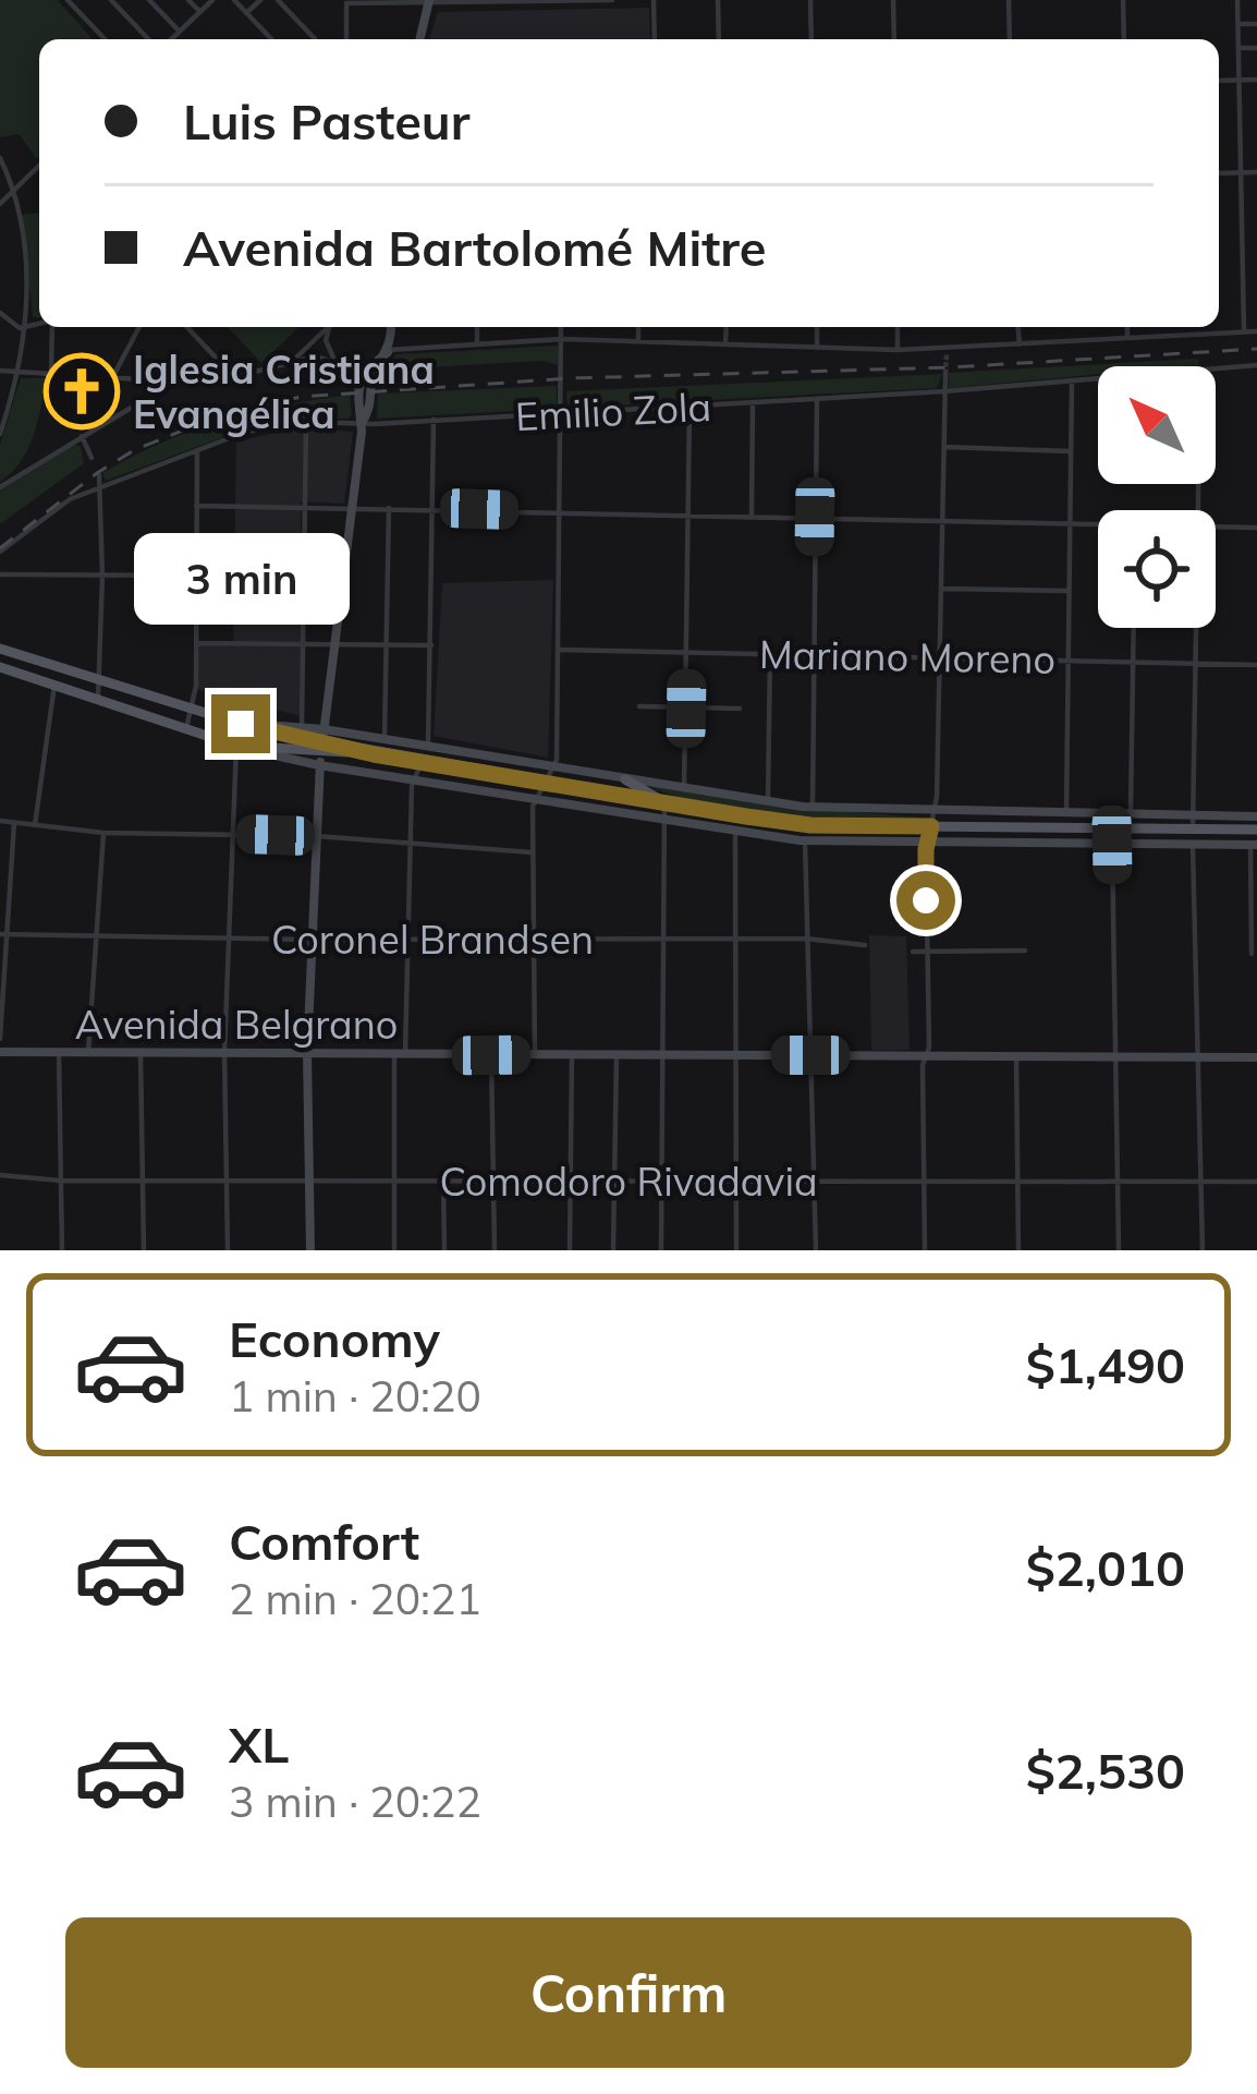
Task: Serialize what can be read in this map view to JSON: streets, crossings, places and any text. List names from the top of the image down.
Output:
{
  "streets": {
    "street": [
      "Emilio Zola",
      "Mariano Moreno",
      "Coronel Brandsen",
      "Avenida Belgrano",
      "Comodoro Rivadavia"
    ]
  },
  "places": {
    "church": ["Iglesia Cristiana Evangélica"]
  },
  "north": "top left",
  "page": {
    "banner": ["Luis Pasteur", "Avenida Bartolomé Mitre"],
    "bubble": "3 min",
    "list": [
      {
        "name": "Economy",
        "note": "1 min · 20:20",
        "value": "$1,490"
      },
      {
        "name": "Comfort",
        "note": "2 min · 20:21",
        "value": "$2,010"
      },
      {
        "name": "XL",
        "note": "3 min · 20:22",
        "value": "$2,530"
      }
    ],
    "buttons": "Confirm"
  }
}
